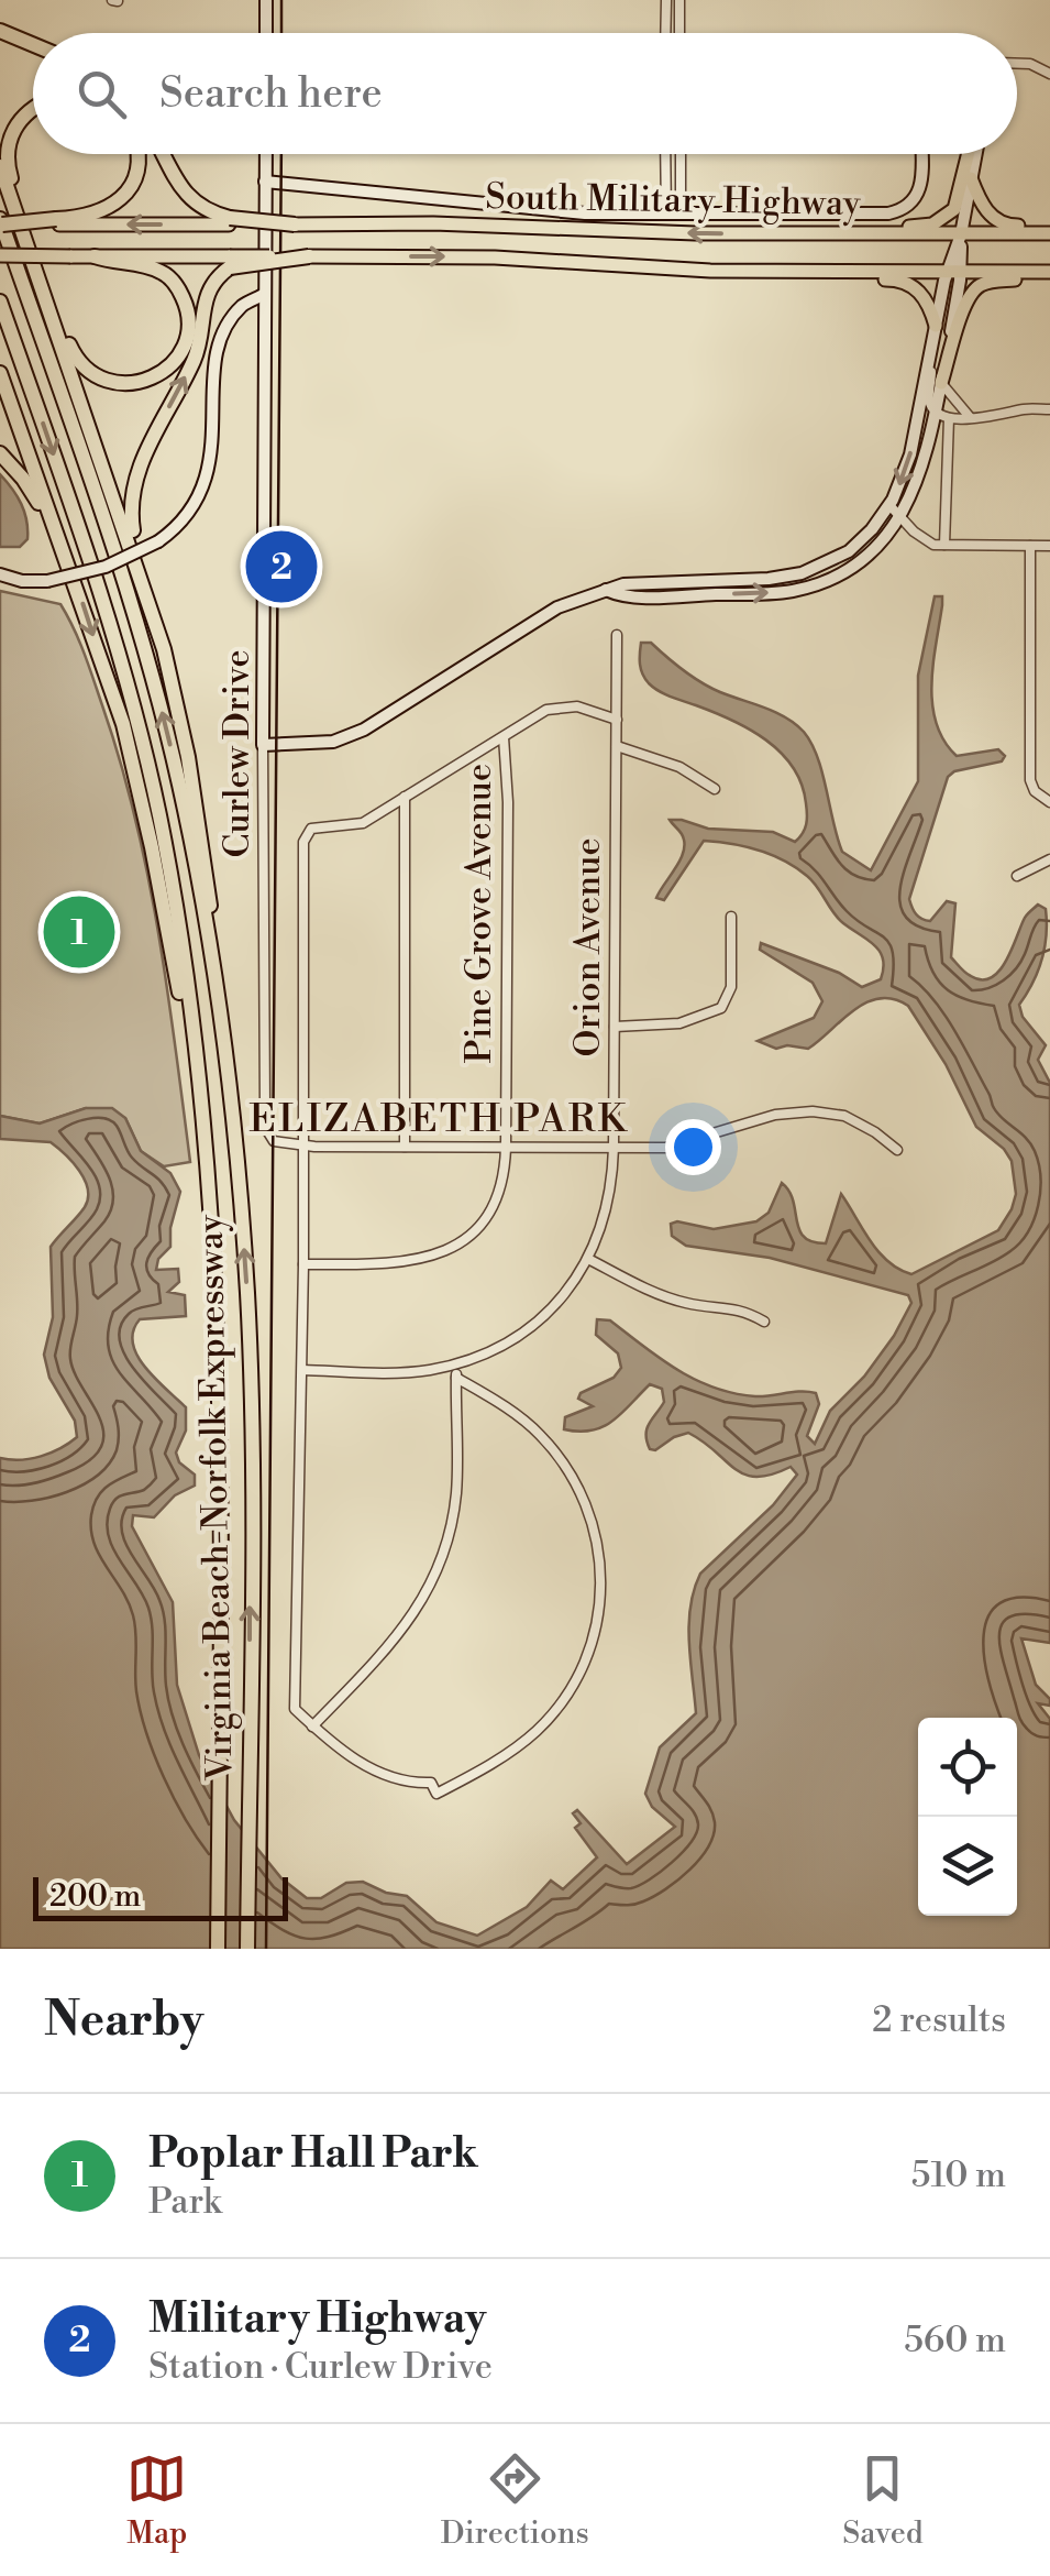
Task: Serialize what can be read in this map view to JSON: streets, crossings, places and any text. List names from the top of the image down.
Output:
{
  "streets": {
    "highway": ["Virginia Beach-Norfolk Expressway"],
    "main road": ["South Military Highway"],
    "street": ["Curlew Drive", "Pine Grove Avenue", "Orion Avenue"]
  },
  "crossings": [
    ["Curlew Drive", "Pine Grove Avenue"],
    ["Curlew Drive", "Orion Avenue"]
  ],
  "districts": ["ELIZABETH PARK"],
  "scale_bar": "200 m",
  "page": {
    "search": "Search here",
    "pins": ["2", "1"],
    "scale": "200 m",
    "heading": ["Nearby", "2 results"],
    "list": [
      {
        "mark": "1",
        "name": "Poplar Hall Park",
        "note": "Park",
        "value": "510 m"
      },
      {
        "mark": "2",
        "name": "Military Highway",
        "note": "Station · Curlew Drive",
        "value": "560 m"
      }
    ],
    "nav": ["Map", "Directions", "Saved"]
  }
}
